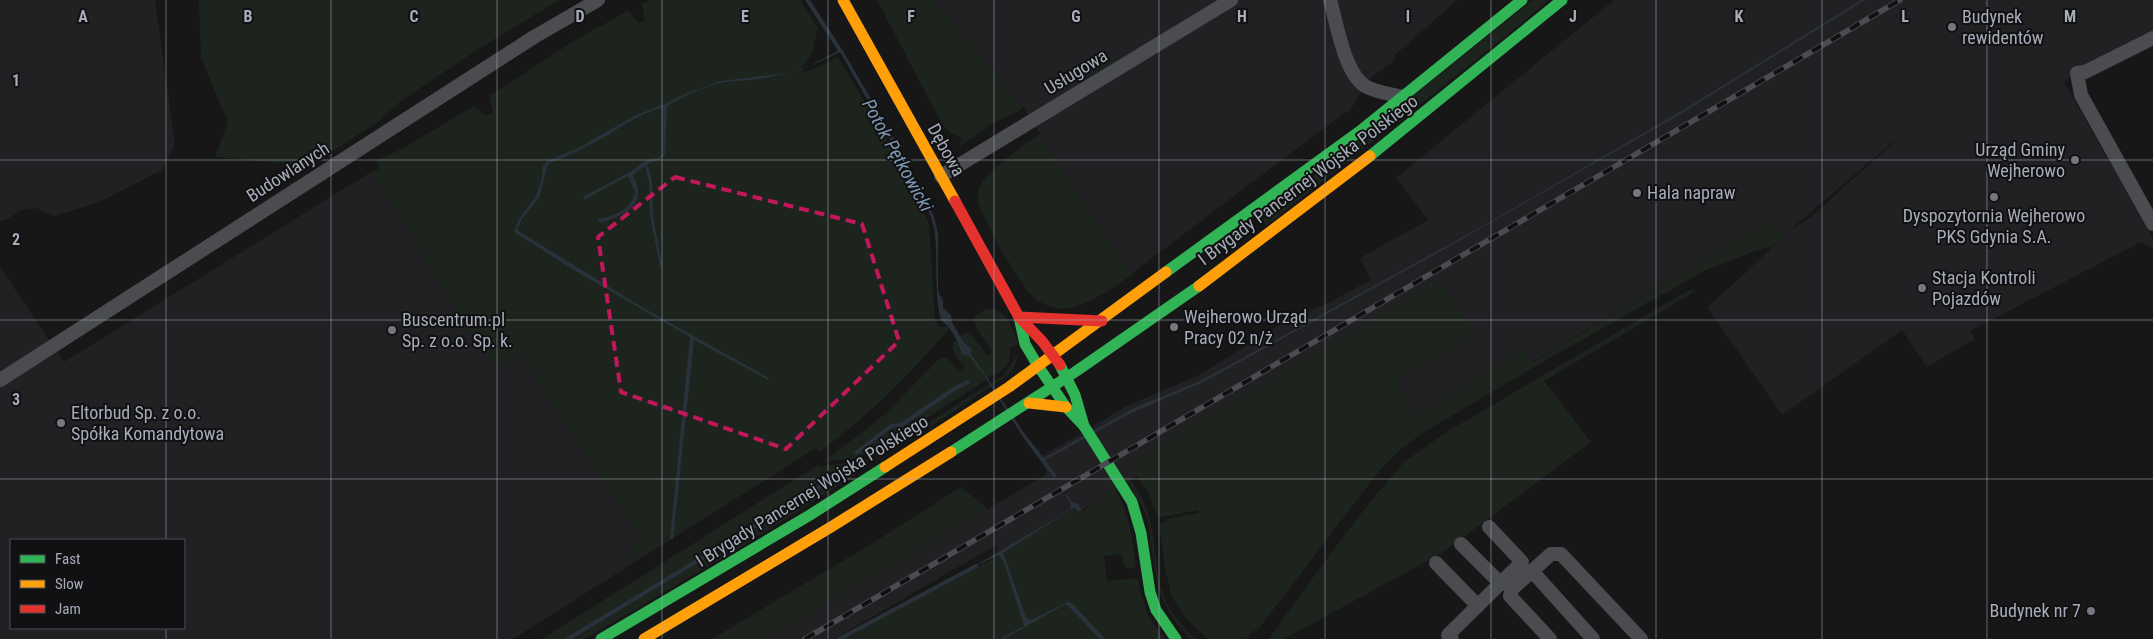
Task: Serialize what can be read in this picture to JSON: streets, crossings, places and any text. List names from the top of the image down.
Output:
{
  "streets": {
    "main road": ["Dębowa", "I Brygady Pancernej Wojska Polskiego"],
    "street": ["Usługowa", "Budowlanych"]
  },
  "crossings": [
    ["Usługowa", "Dębowa"],
    ["Dębowa", "I Brygady Pancernej Wojska Polskiego"]
  ],
  "water": ["Potok Pętkowicki"],
  "places": [
    "Budynek rewidentów",
    "Urząd Gminy Wejherowo",
    "Hala napraw",
    "Dyspozytornia Wejherowo PKS Gdynia S.A.",
    "Stacja Kontroli Pojazdów",
    "Wejherowo Urząd Pracy 02 n/ż",
    "Buscentrum.pl Sp. z o.o. Sp. k.",
    "Eltorbud Sp. z o.o. Spółka Komandytowa",
    "Budynek nr 7"
  ],
  "legend": ["Fast", "Slow", "Jam"],
  "grid": {
    "columns": [
      "A",
      "B",
      "C",
      "D",
      "E",
      "F",
      "G",
      "H",
      "I",
      "J",
      "K",
      "L",
      "M"
    ],
    "rows": ["1", "2", "3"]
  }
}
